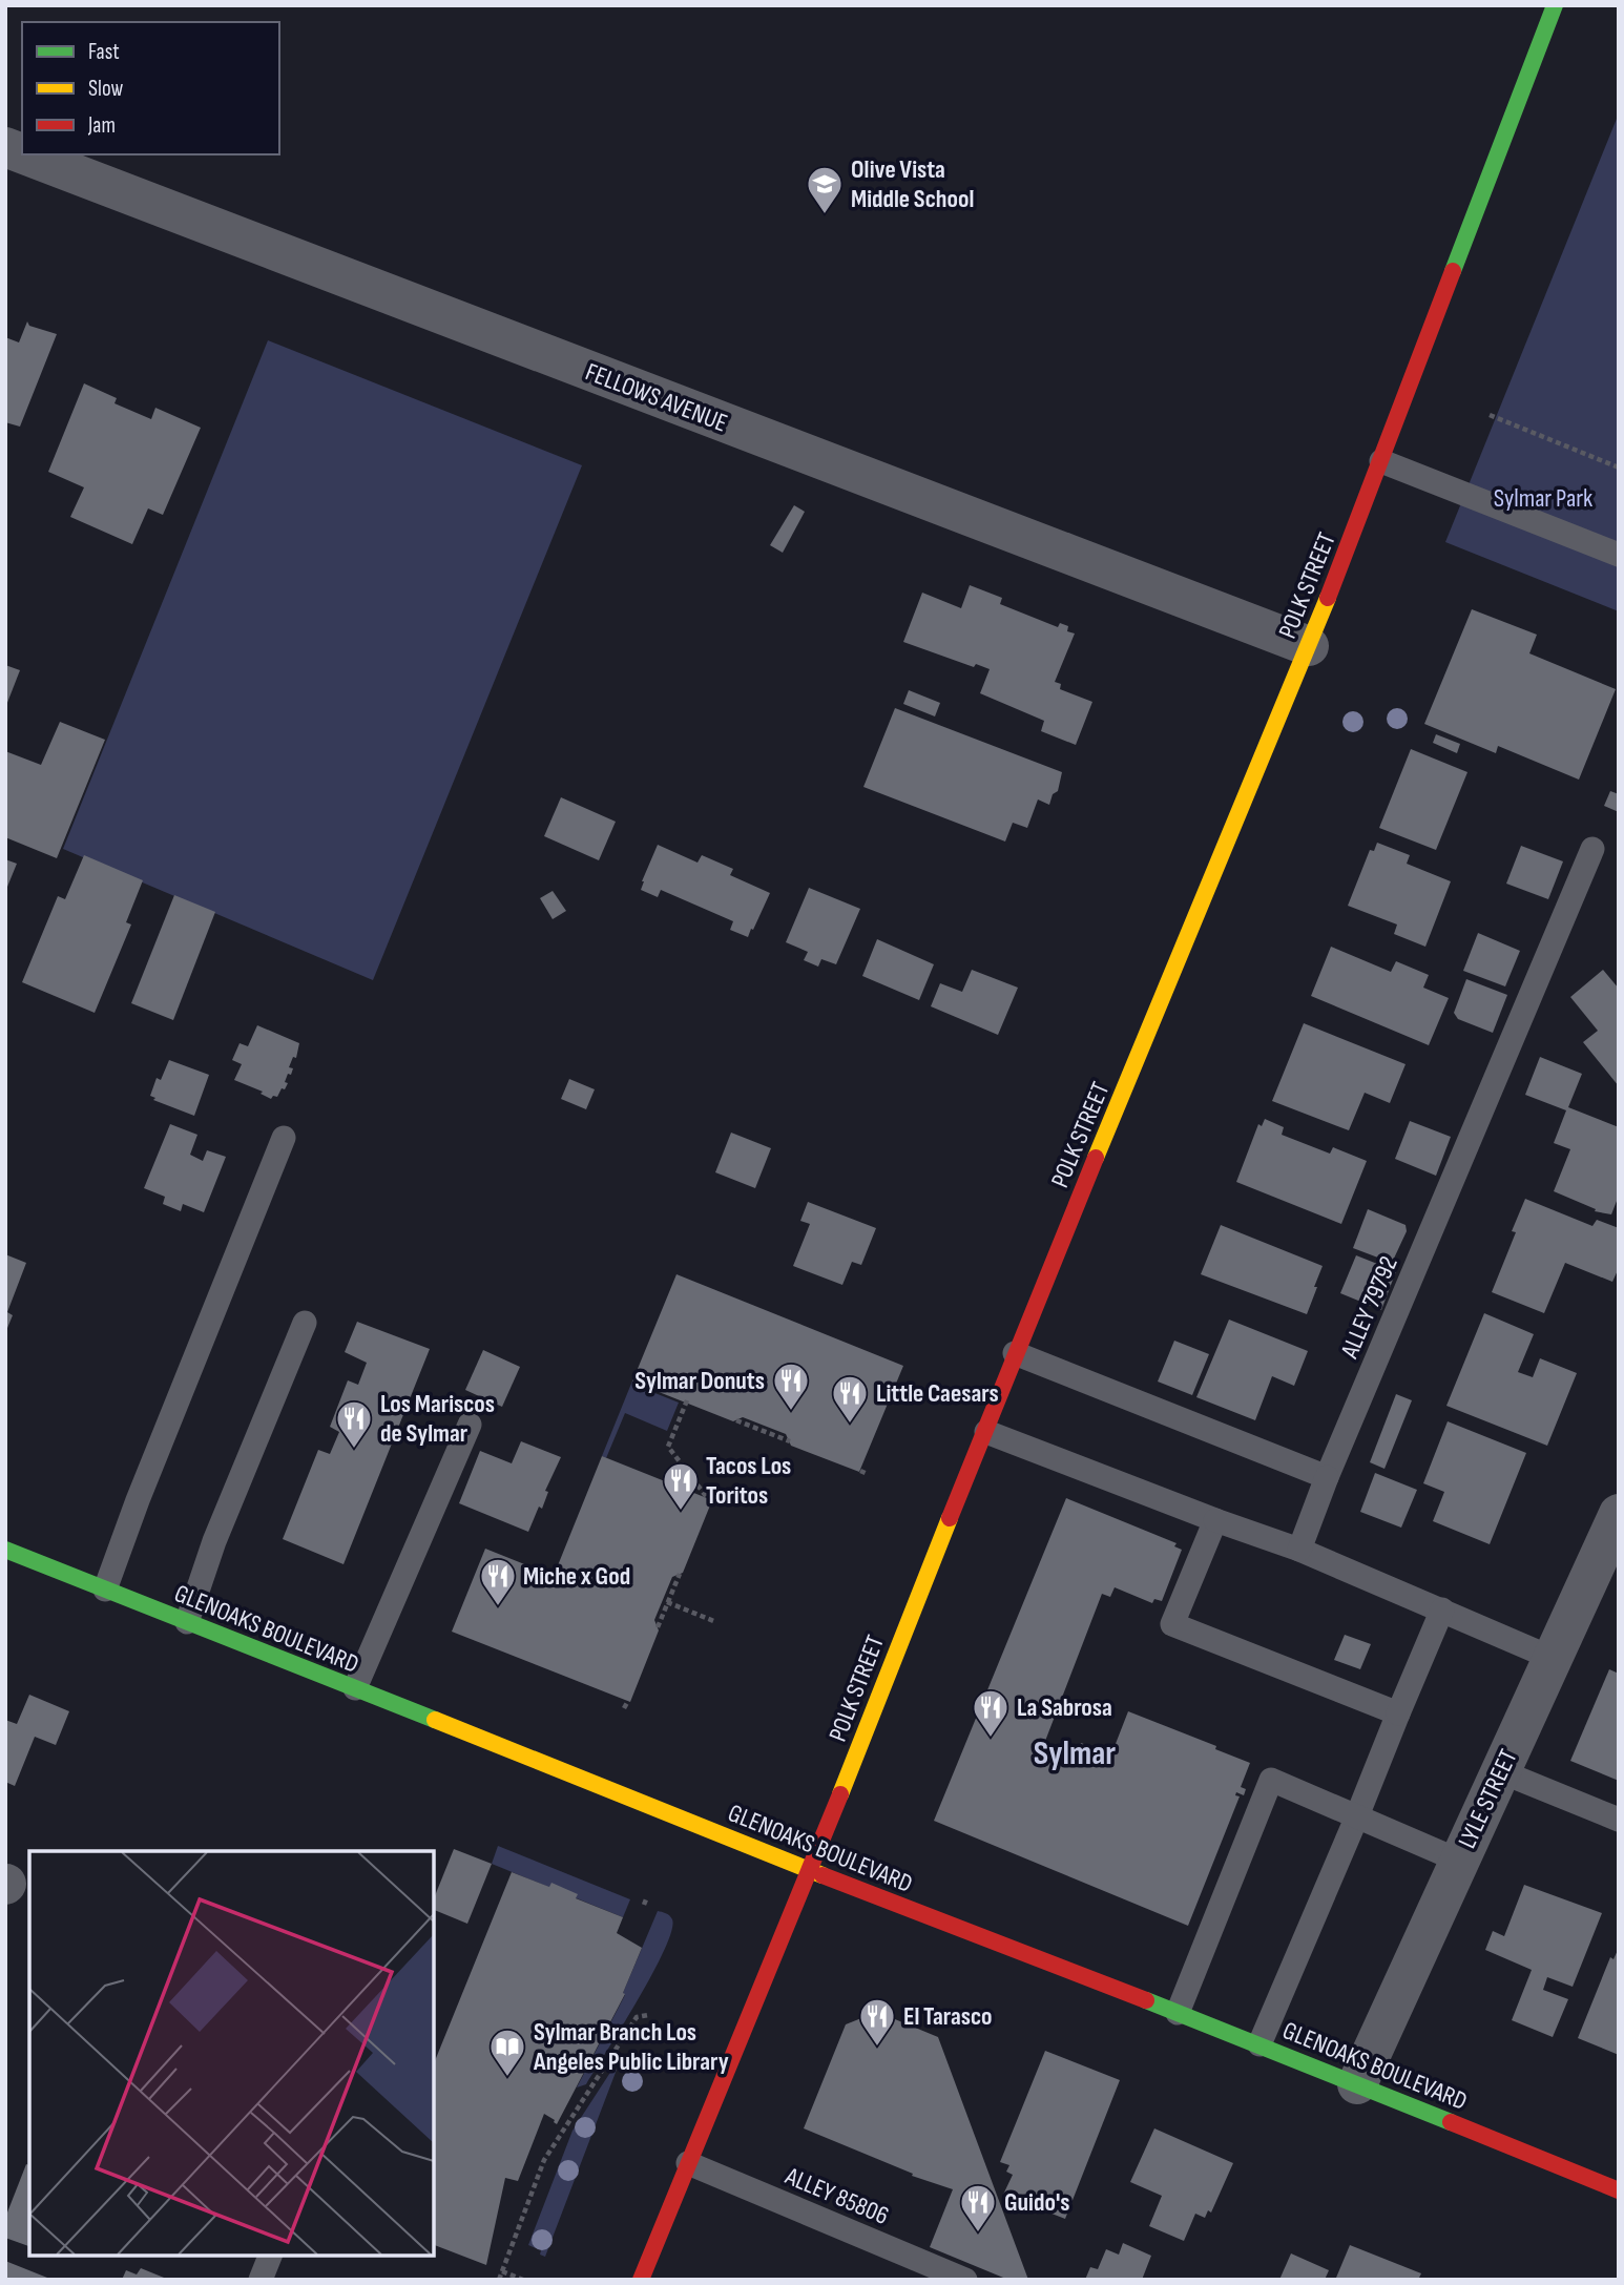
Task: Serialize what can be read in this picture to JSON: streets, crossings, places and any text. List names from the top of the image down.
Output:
{
  "streets": {
    "main road": ["POLK STREET", "GLENOAKS BOULEVARD"],
    "street": ["FELLOWS AVENUE", "LYLE STREET"],
    "lane": ["ALLEY 79792", "ALLEY 85806"]
  },
  "crossings": [
    ["FELLOWS AVENUE", "POLK STREET"],
    ["POLK STREET", "GLENOAKS BOULEVARD"],
    ["POLK STREET", "ALLEY 85806"],
    ["GLENOAKS BOULEVARD", "LYLE STREET"]
  ],
  "districts": ["Sylmar"],
  "parks": ["Sylmar Park"],
  "places": {
    "school or university": ["Olive Vista Middle School"],
    "restaurant": [
      "Sylmar Donuts",
      "Little Caesars",
      "Los Mariscos de Sylmar",
      "Tacos Los Toritos",
      "Miche x God",
      "La Sabrosa",
      "El Tarasco",
      "Guido's"
    ],
    "library": ["Sylmar Branch Los Angeles Public Library"]
  },
  "legend": ["Fast", "Slow", "Jam"]
}
